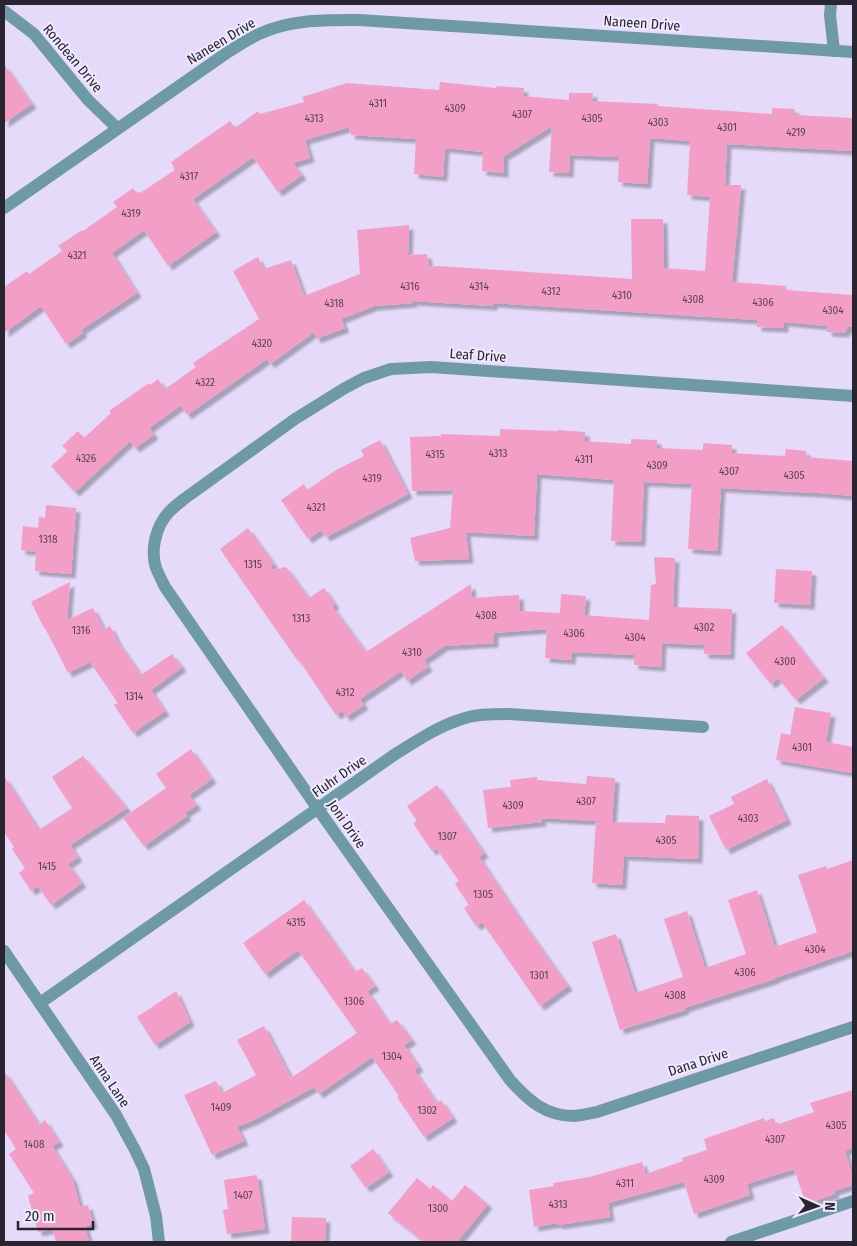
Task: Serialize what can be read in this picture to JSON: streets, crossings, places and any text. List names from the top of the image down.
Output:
{
  "streets": {
    "street": [
      "Naneen Drive",
      "Rondean Drive",
      "Leaf Drive",
      "Fluhr Drive",
      "Joni Drive",
      "Dana Drive",
      "Anna Lane"
    ]
  },
  "crossings": [
    ["Naneen Drive", "Rondean Drive"],
    ["Leaf Drive", "Joni Drive"],
    ["Fluhr Drive", "Joni Drive"],
    ["Fluhr Drive", "Anna Lane"],
    ["Joni Drive", "Dana Drive"]
  ],
  "house_numbers": [
    "4311",
    "4309",
    "4307",
    "4313",
    "4305",
    "4303",
    "4301",
    "4219",
    "4317",
    "4319",
    "4321",
    "4316",
    "4314",
    "4312",
    "4310",
    "4308",
    "4306",
    "4318",
    "4304",
    "4320",
    "4322",
    "4313",
    "4315",
    "4326",
    "4311",
    "4309",
    "4307",
    "4305",
    "4319",
    "4321",
    "1318",
    "1315",
    "4308",
    "1313",
    "4302",
    "1316",
    "4306",
    "4304",
    "4310",
    "4300",
    "4312",
    "1314",
    "4301",
    "4307",
    "4309",
    "4303",
    "1307",
    "4305",
    "1415",
    "1305",
    "4315",
    "4304",
    "4306",
    "1301",
    "4308",
    "1306",
    "1304",
    "1409",
    "1302",
    "4305",
    "4307",
    "1408",
    "4309",
    "4311",
    "1407",
    "4313",
    "1300"
  ],
  "scale_bar": "20 m",
  "north": "right"
}
